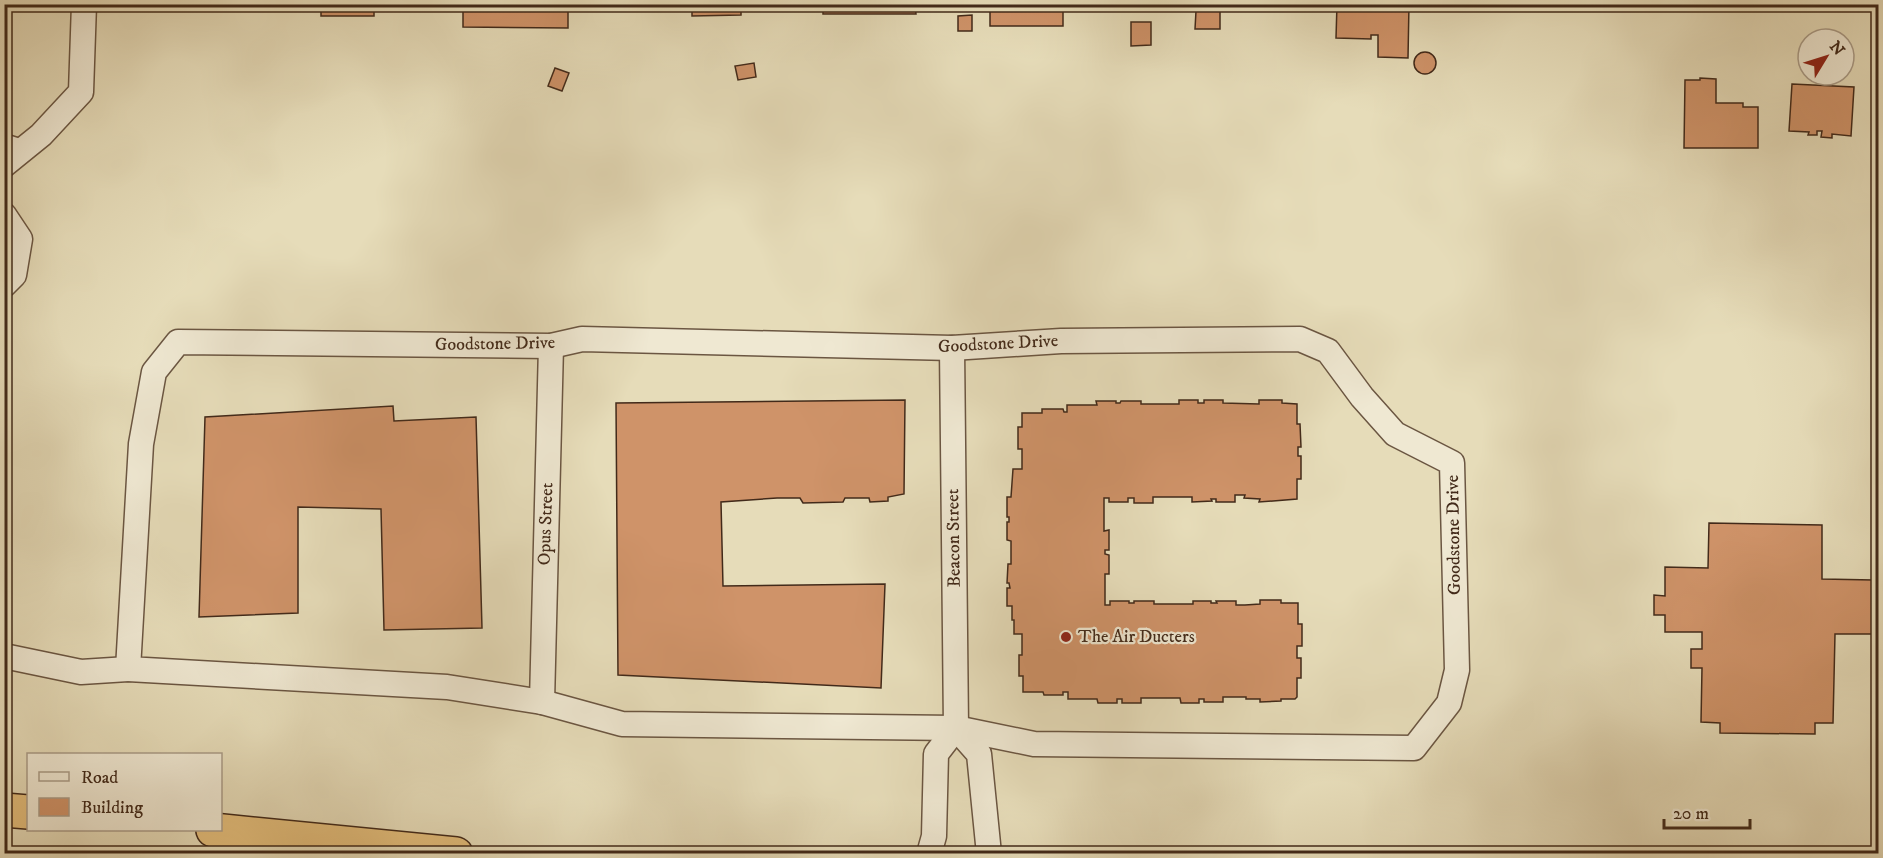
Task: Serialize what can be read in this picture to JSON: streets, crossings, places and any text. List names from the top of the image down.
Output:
{
  "streets": {
    "street": ["Goodstone Drive", "Opus Street", "Beacon Street"]
  },
  "crossings": [
    ["Goodstone Drive", "Opus Street"],
    ["Goodstone Drive", "Beacon Street"]
  ],
  "places": ["The Air Ducters"],
  "legend": ["Road", "Building"],
  "scale_bar": "20 m",
  "north": "top right"
}
